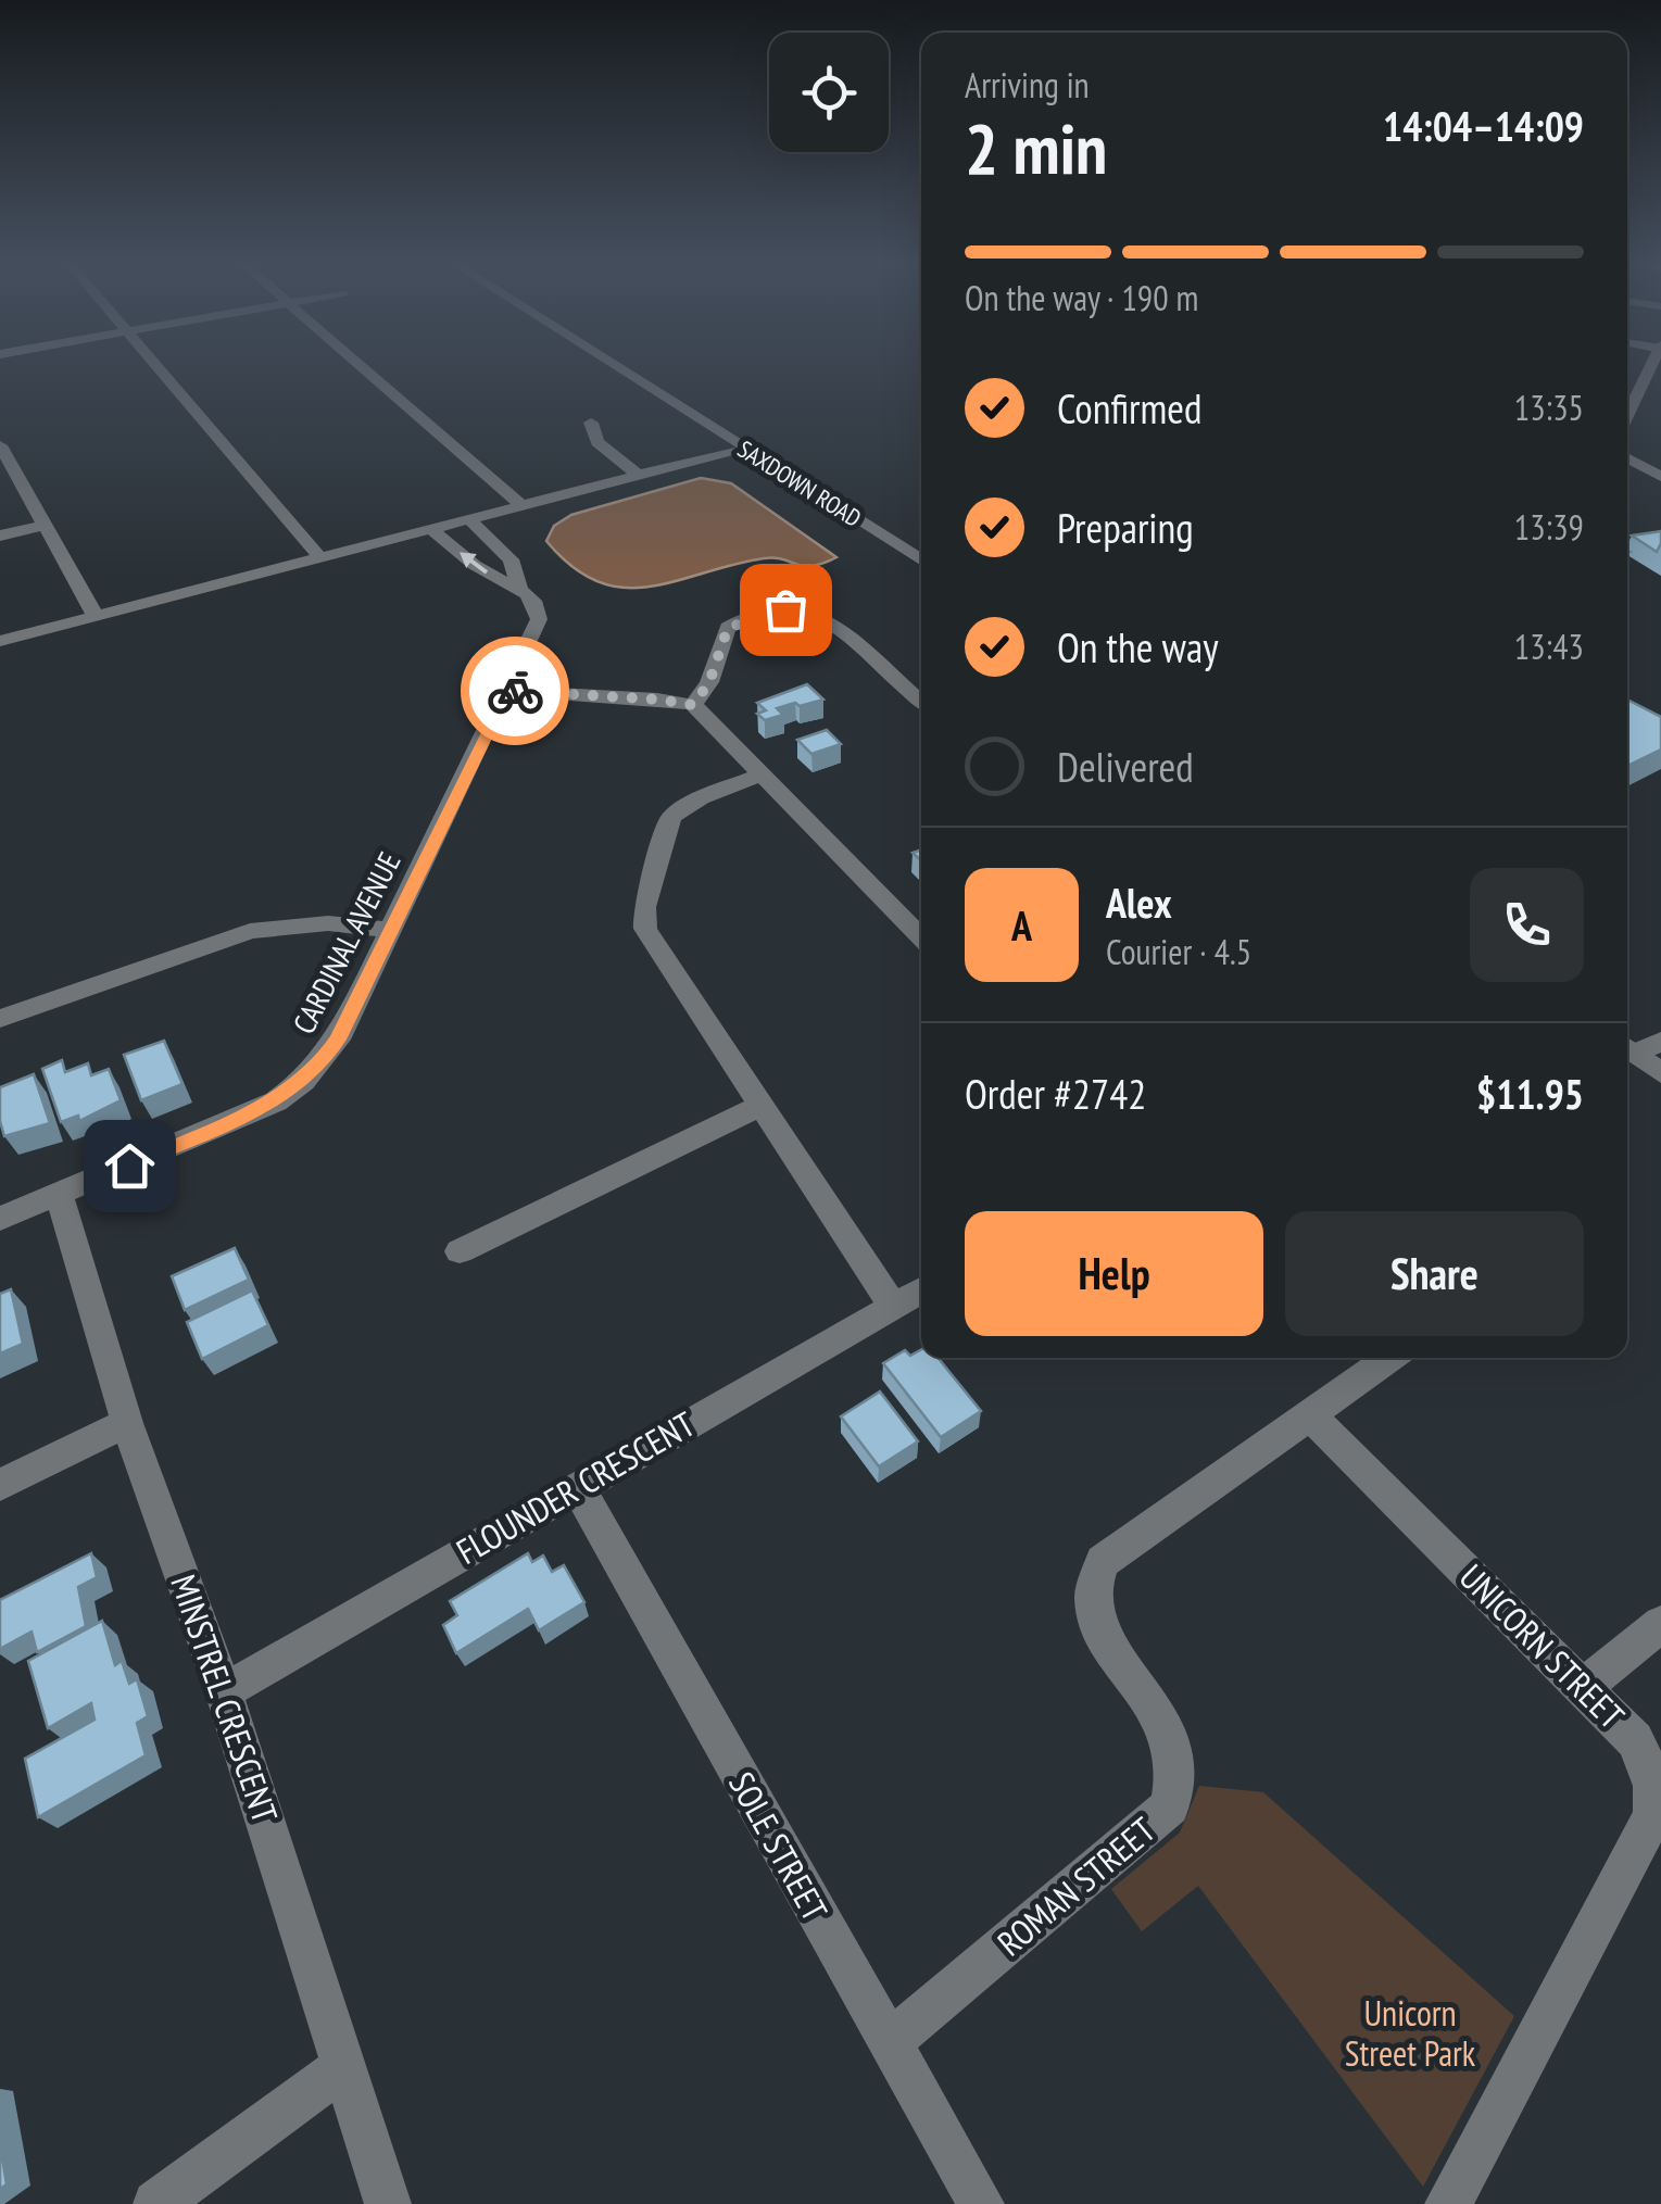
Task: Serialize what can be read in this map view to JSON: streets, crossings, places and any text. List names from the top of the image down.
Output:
{
  "streets": {
    "street": [
      "SAXDOWN ROAD",
      "CARDINAL AVENUE",
      "FLOUNDER CRESCENT",
      "UNICORN STREET",
      "MINSTREL CRESCENT",
      "SOLE STREET",
      "ROMAN STREET"
    ]
  },
  "crossings": [
    ["CARDINAL AVENUE", "MINSTREL CRESCENT"],
    ["FLOUNDER CRESCENT", "MINSTREL CRESCENT"],
    ["FLOUNDER CRESCENT", "SOLE STREET"],
    ["UNICORN STREET", "ROMAN STREET"],
    ["SOLE STREET", "ROMAN STREET"]
  ],
  "parks": ["Unicorn Street Park"],
  "page": {
    "heading": ["2 min", "Arriving in", "14:04–14:09"],
    "panel": [
      "Alex",
      "Courier · 4.5",
      "Order #2742",
      "$11.95"
    ],
    "bar": "On the way · 190 m",
    "list": [
      ["Confirmed", "13:35"],
      ["Preparing", "13:39"],
      ["On the way", "13:43"],
      "Delivered"
    ],
    "round": "A",
    "buttons": ["Help", "Share"]
  }
}
